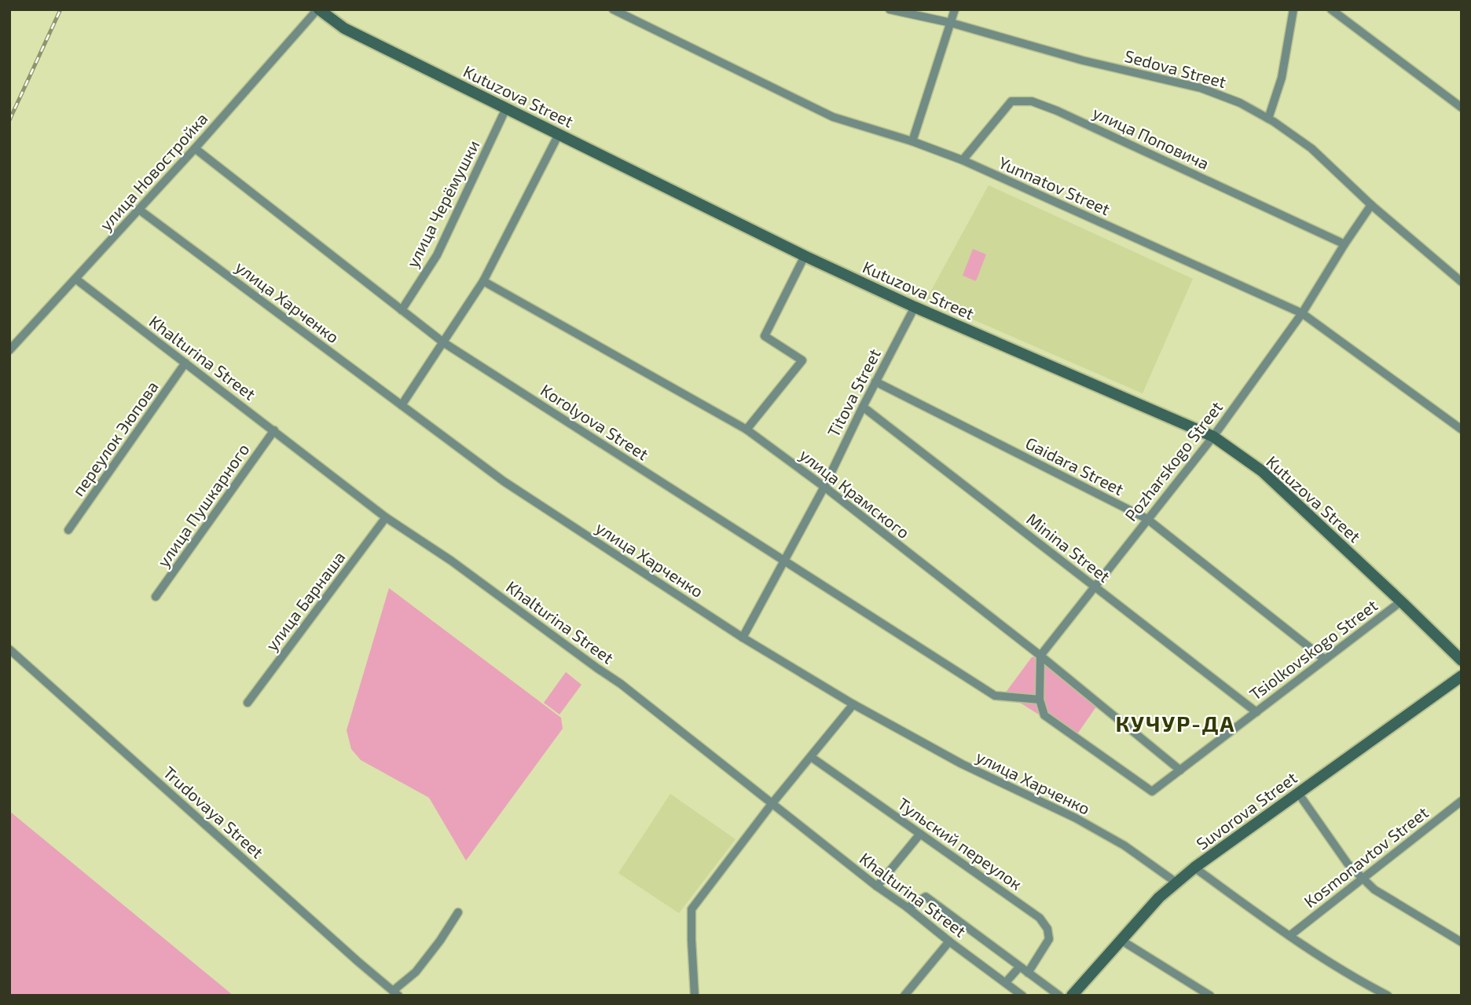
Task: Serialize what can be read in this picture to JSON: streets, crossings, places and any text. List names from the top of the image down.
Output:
{
  "streets": {
    "main road": ["Kutuzova Street", "Suvorova Street"],
    "street": [
      "Sedova Street",
      "улица Поповича",
      "улица Новостройка",
      "Yunnatov Street",
      "улица Черёмушки",
      "улица Харченко",
      "Khalturina Street",
      "Titova Street",
      "Korolyova Street",
      "переулок Эюпова",
      "Pozharskogo Street",
      "Gaidara Street",
      "улица Крамского",
      "улица Пушкарного",
      "Minina Street",
      "улица Барнаша",
      "Tsiolkovskogo Street",
      "Trudovaya Street",
      "Тульский переулок",
      "Kosmonavtov Street"
    ]
  },
  "crossings": [
    ["Sedova Street", "Pozharskogo Street"],
    ["Kutuzova Street", "улица Новостройка"],
    ["Kutuzova Street", "улица Черёмушки"],
    ["Kutuzova Street", "Titova Street"],
    ["Kutuzova Street", "Pozharskogo Street"],
    ["Kutuzova Street", "Tsiolkovskogo Street"],
    ["улица Поповича", "Yunnatov Street"],
    ["улица Поповича", "Pozharskogo Street"],
    ["улица Новостройка", "улица Харченко"],
    ["улица Новостройка", "Khalturina Street"],
    ["улица Новостройка", "Korolyova Street"],
    ["Yunnatov Street", "Pozharskogo Street"],
    ["улица Черёмушки", "Korolyova Street"],
    ["улица Харченко", "Titova Street"],
    ["улица Харченко", "Suvorova Street"],
    ["Khalturina Street", "переулок Эюпова"],
    ["Khalturina Street", "улица Пушкарного"],
    ["Khalturina Street", "улица Барнаша"],
    ["Titova Street", "Korolyova Street"],
    ["Titova Street", "Gaidara Street"],
    ["Titova Street", "улица Крамского"],
    ["Titova Street", "Minina Street"],
    ["Korolyova Street", "Tsiolkovskogo Street"],
    ["Pozharskogo Street", "Gaidara Street"],
    ["Pozharskogo Street", "улица Крамского"],
    ["Pozharskogo Street", "Minina Street"],
    ["Gaidara Street", "Tsiolkovskogo Street"],
    ["улица Крамского", "Tsiolkovskogo Street"],
    ["Minina Street", "Tsiolkovskogo Street"]
  ],
  "districts": ["КУЧУР-ДА"]
}
